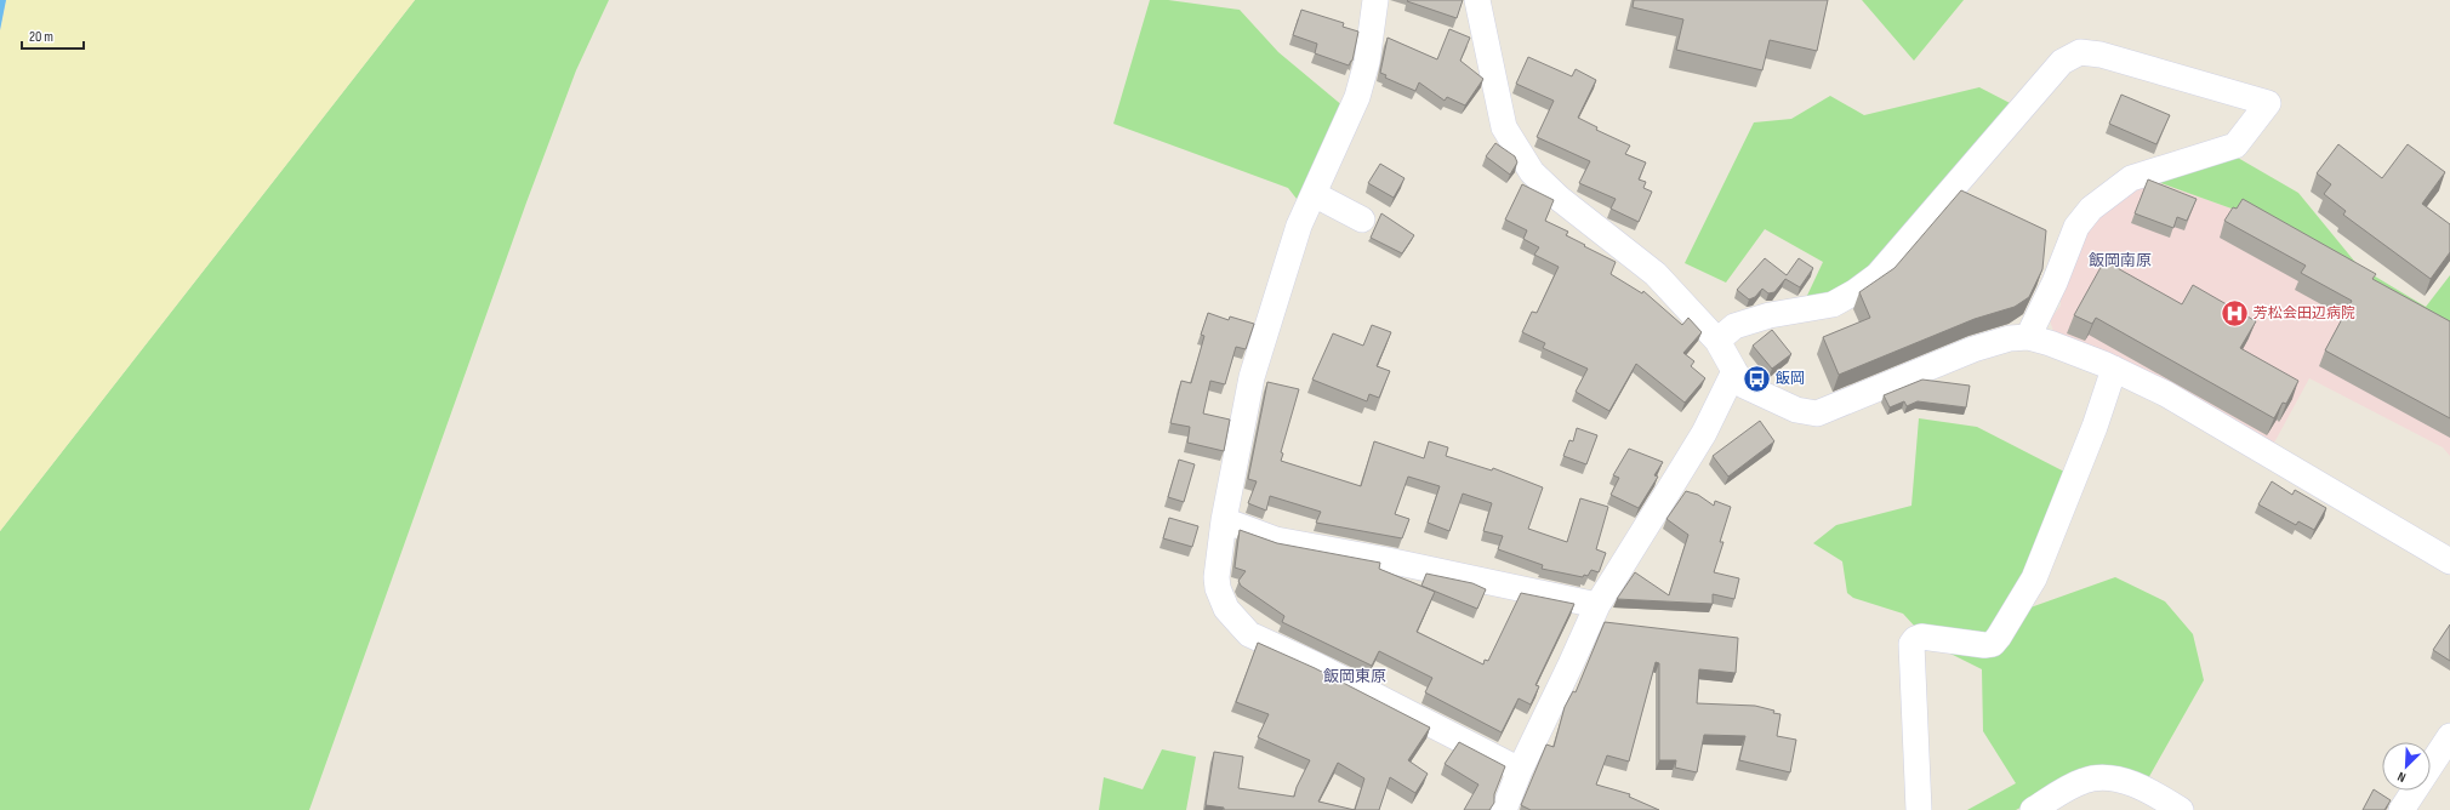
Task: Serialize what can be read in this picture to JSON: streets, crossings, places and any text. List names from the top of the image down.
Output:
{
  "districts": ["飯岡南原", "飯岡東原"],
  "places": {
    "hospital": ["芳松会田辺病院"],
    "bus stop": ["飯岡"]
  },
  "scale_bar": "20 m",
  "north": "bottom left"
}
